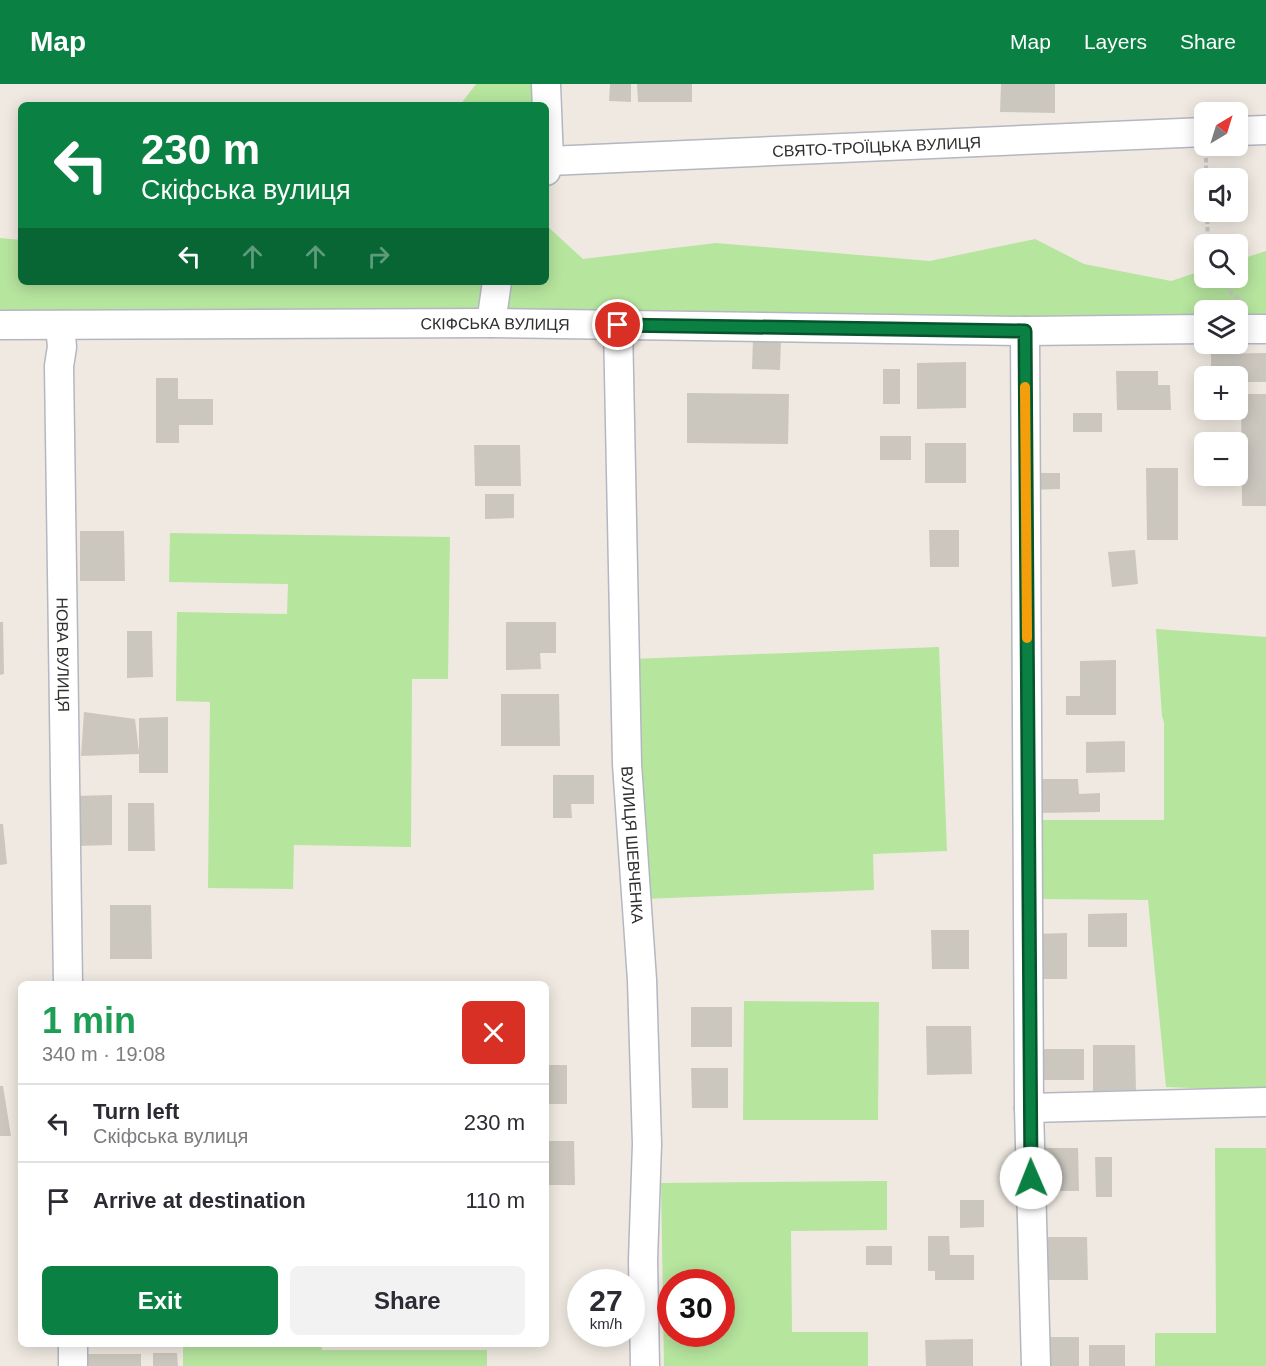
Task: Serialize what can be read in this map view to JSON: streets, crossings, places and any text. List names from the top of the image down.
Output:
{
  "streets": {
    "street": [
      "СВЯТО-ТРОЇЦЬКА ВУЛИЦЯ",
      "СКІФСЬКА ВУЛИЦЯ",
      "НОВА ВУЛИЦЯ",
      "ВУЛИЦЯ ШЕВЧЕНКА"
    ]
  },
  "crossings": [
    ["СКІФСЬКА ВУЛИЦЯ", "НОВА ВУЛИЦЯ"],
    ["СКІФСЬКА ВУЛИЦЯ", "ВУЛИЦЯ ШЕВЧЕНКА"]
  ],
  "north": "top right",
  "page": {
    "header": "Map",
    "nav": ["Map", "Layers", "Share"],
    "map_buttons": ["+", "−"],
    "turn": ["230 m", "Скіфська вулиця"],
    "heading": ["1 min", "340 m · 19:08"],
    "list": [
      {
        "name": "Turn left",
        "note": "Скіфська вулиця",
        "value": "230 m"
      },
      {
        "name": "Arrive at destination",
        "value": "110 m"
      }
    ],
    "buttons": ["Exit", "Share"],
    "speed": "27 km/h",
    "limit": "30"
  }
}
